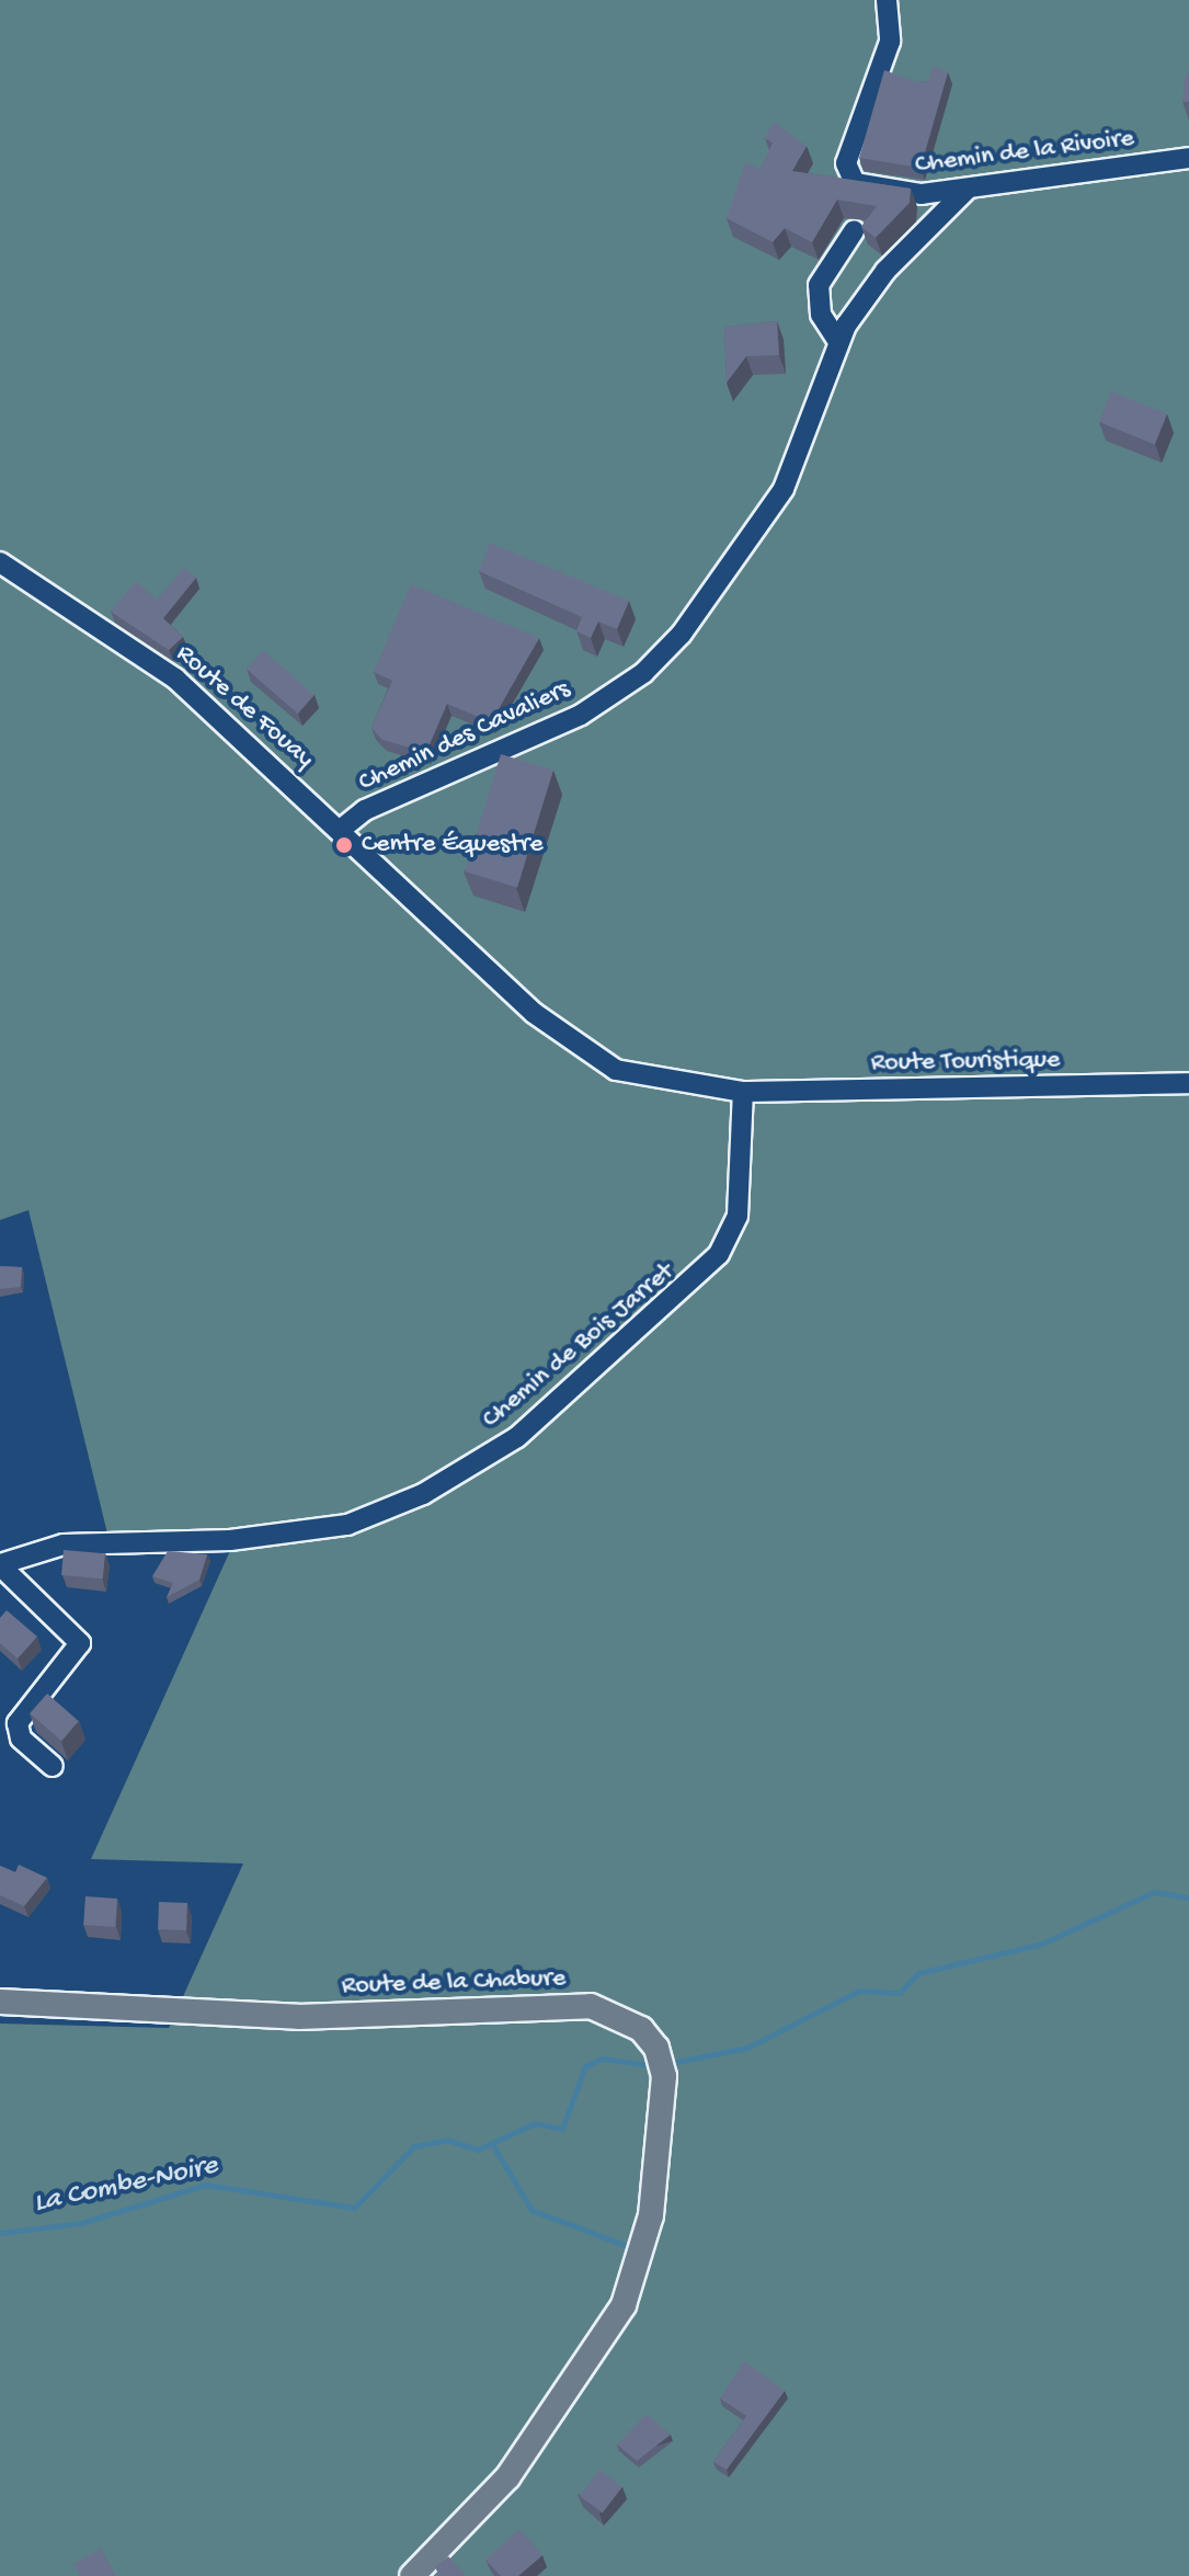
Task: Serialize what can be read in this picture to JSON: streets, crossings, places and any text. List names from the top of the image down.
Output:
{
  "streets": {
    "main road": ["Route de la Chabure"],
    "street": [
      "Chemin de la Rivoire",
      "Route de Fouay",
      "Chemin des Cavaliers",
      "Route Touristique",
      "Chemin de Bois Jarret"
    ]
  },
  "crossings": [
    ["Chemin de la Rivoire", "Chemin des Cavaliers"],
    ["Route de Fouay", "Chemin des Cavaliers"],
    ["Route de Fouay", "Route Touristique"],
    ["Route de Fouay", "Chemin de Bois Jarret"],
    ["Route Touristique", "Chemin de Bois Jarret"]
  ],
  "water": ["La Combe-Noire"],
  "places": ["Centre Équestre"]
}
